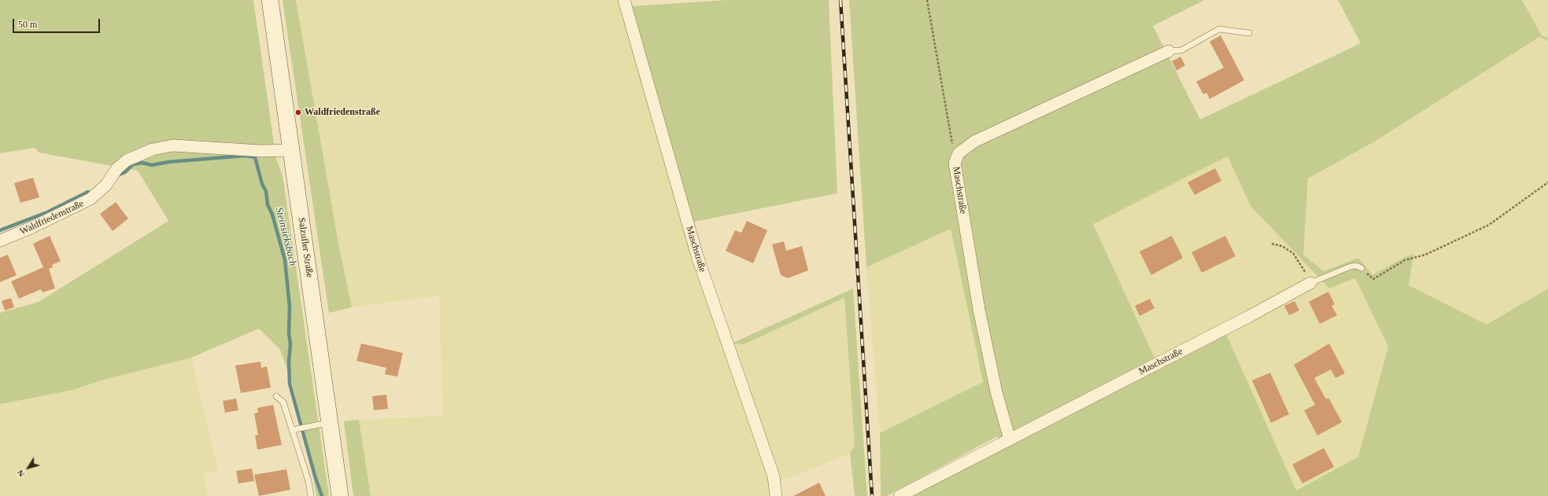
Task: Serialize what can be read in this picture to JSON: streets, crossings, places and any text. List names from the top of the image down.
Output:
{
  "streets": {
    "main road": ["Salzufler Straße"],
    "street": ["Maschstraße", "Waldfriedenstraße"]
  },
  "crossings": [
    ["Waldfriedenstraße", "Salzufler Straße"]
  ],
  "water": ["Steinsieksbach"],
  "places": ["Waldfriedenstraße"],
  "scale_bar": "50 m",
  "north": "bottom left"
}
